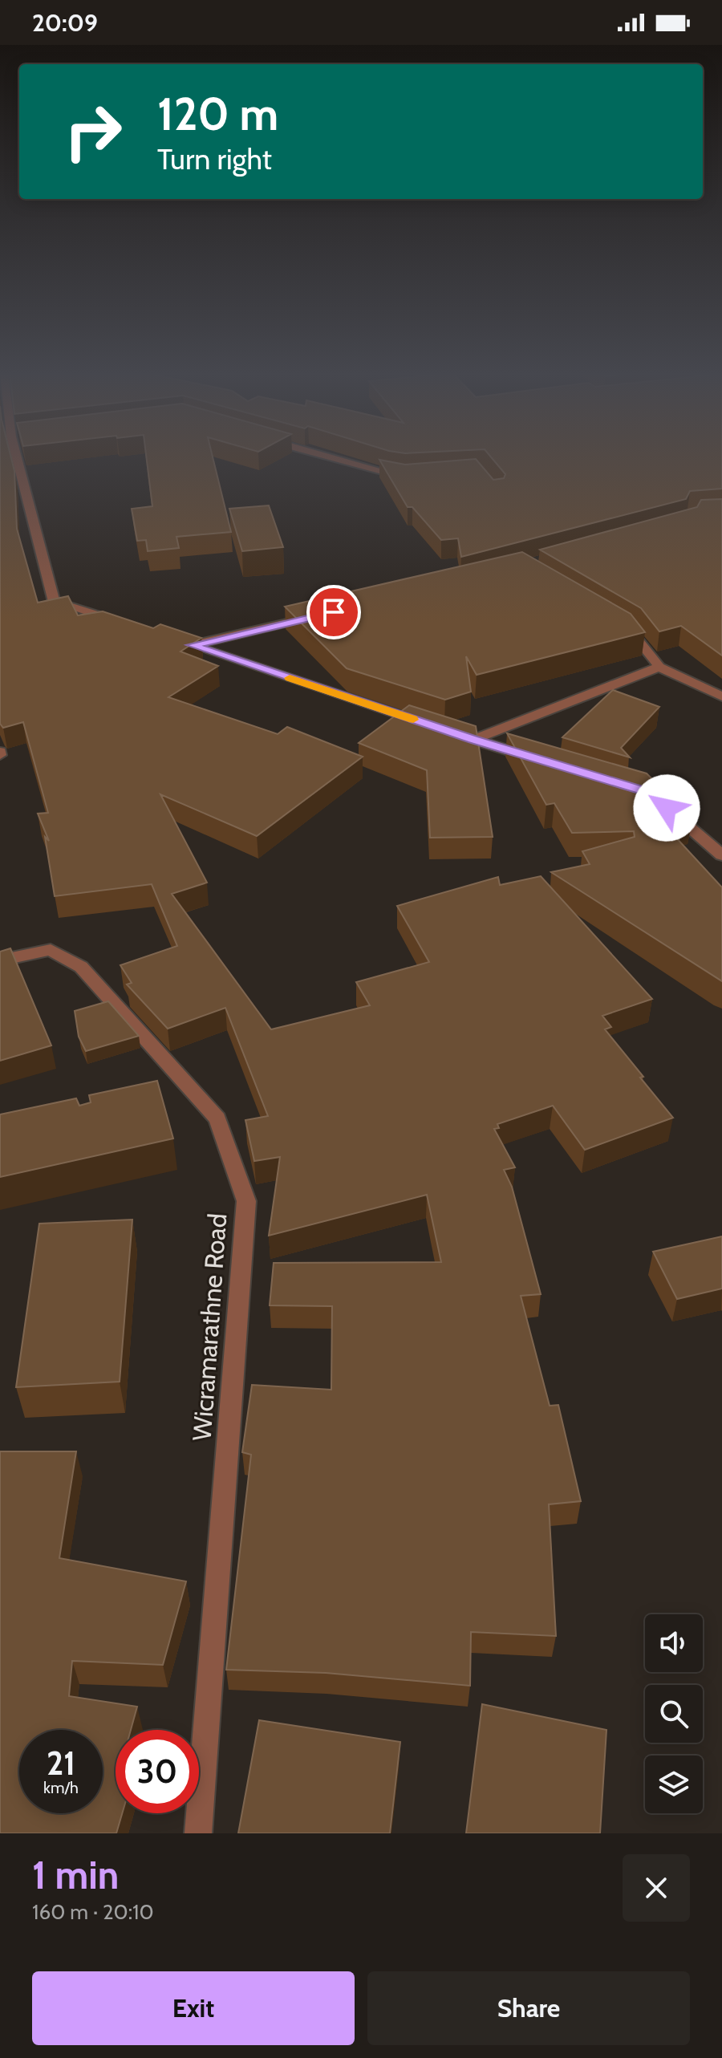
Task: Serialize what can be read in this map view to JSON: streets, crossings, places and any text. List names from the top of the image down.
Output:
{
  "streets": {
    "street": ["Wicramarathne Road"]
  },
  "page": {
    "status": "20:09",
    "turn": ["120 m", "Turn right"],
    "speed": "21 km/h",
    "limit": "30",
    "heading": ["1 min", "160 m · 20:10"],
    "buttons": ["Exit", "Share"]
  }
}
